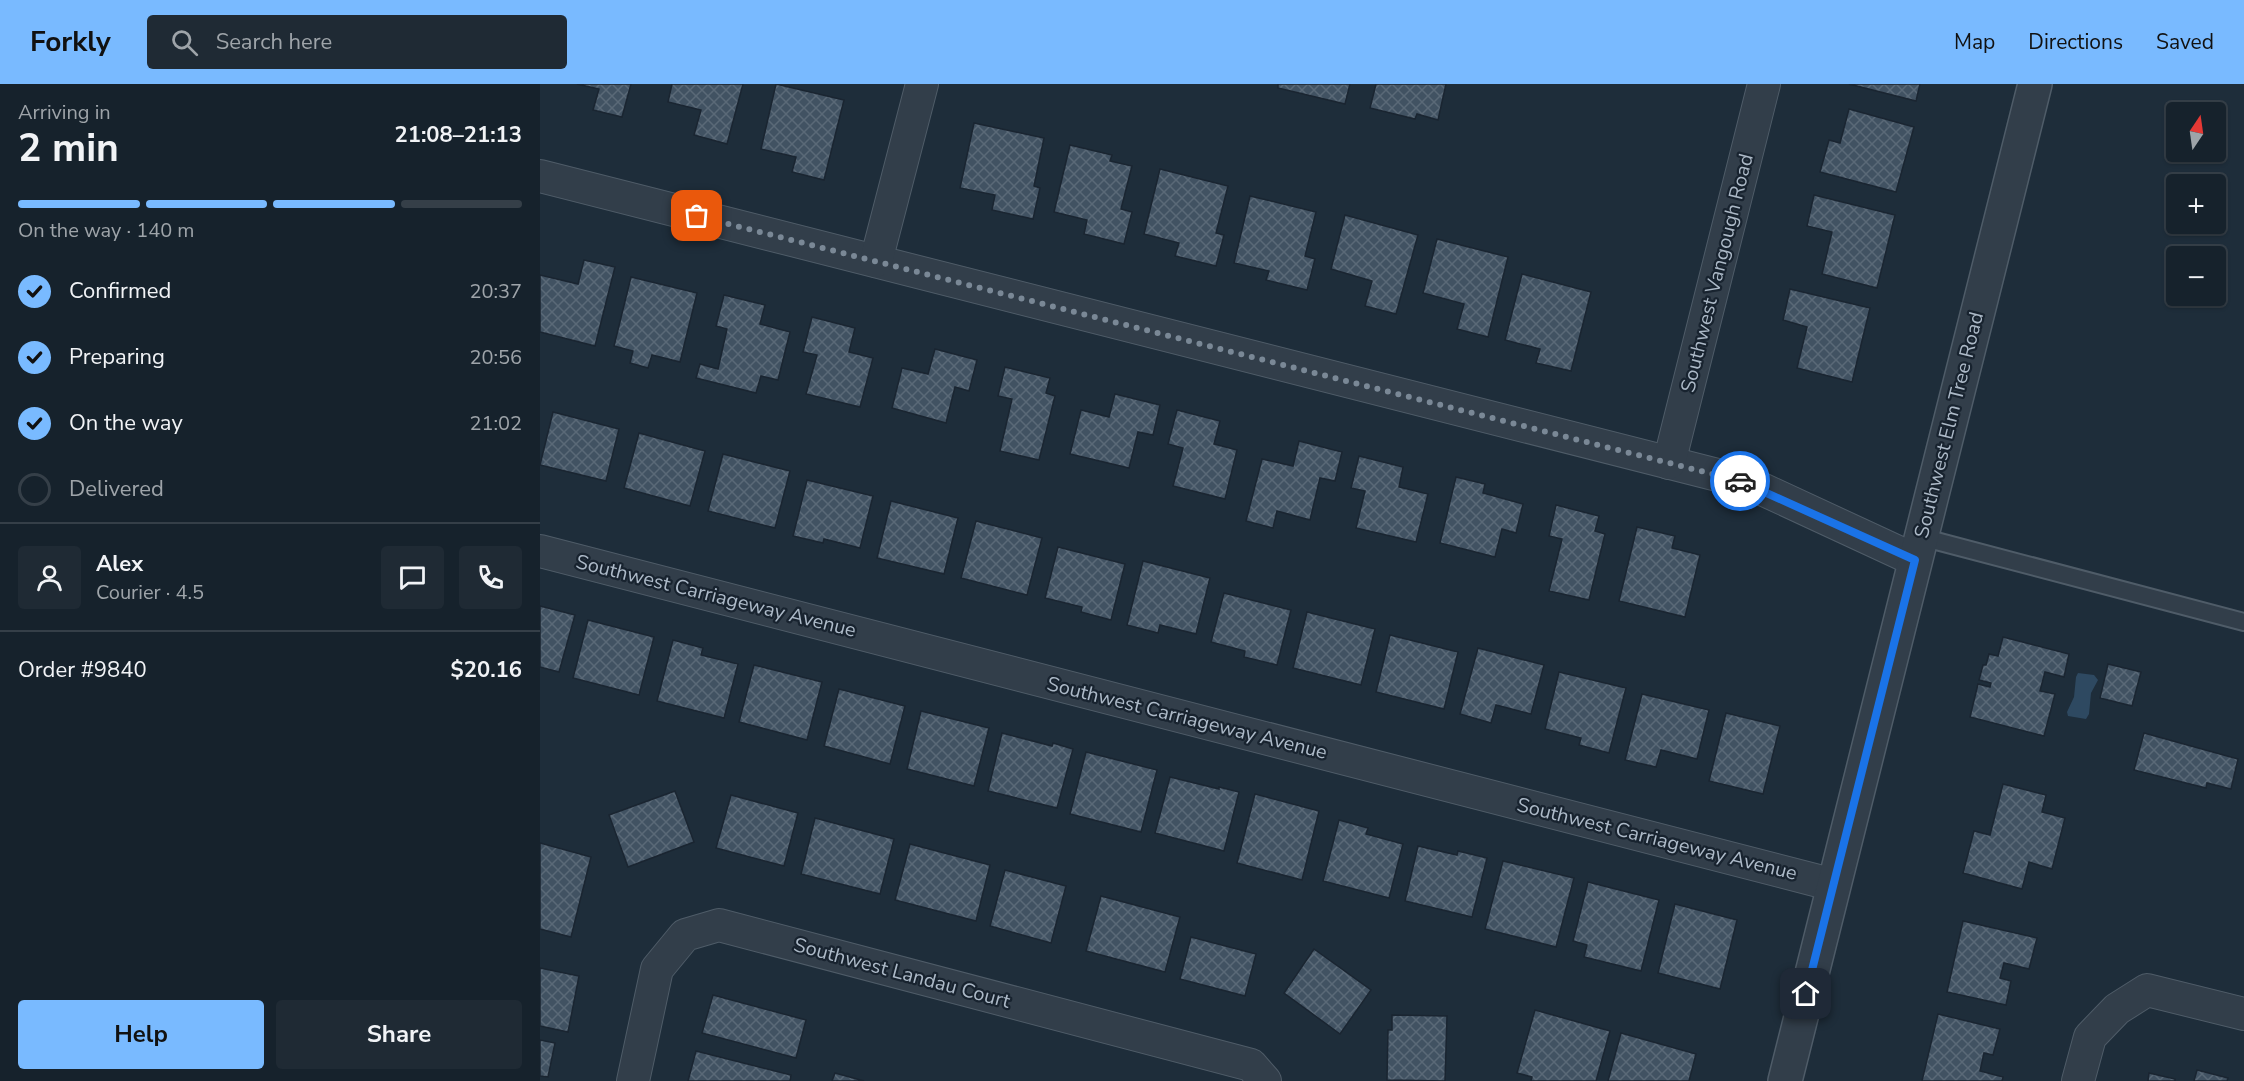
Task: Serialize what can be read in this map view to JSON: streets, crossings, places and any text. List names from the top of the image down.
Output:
{
  "streets": {
    "street": [
      "Southwest Vangough Road",
      "Southwest Elm Tree Road",
      "Southwest Carriageway Avenue",
      "Southwest Landau Court"
    ]
  },
  "crossings": [
    ["Southwest Elm Tree Road", "Southwest Carriageway Avenue"]
  ],
  "north": "top",
  "page": {
    "header": "Forkly",
    "search": "Search here",
    "nav": ["Map", "Directions", "Saved"],
    "heading": ["2 min", "Arriving in", "21:08–21:13"],
    "panel": [
      "Alex",
      "Courier · 4.5",
      "Order #9840",
      "$20.16"
    ],
    "map_buttons": ["+", "−"],
    "bar": "On the way · 140 m",
    "list": [
      ["Confirmed", "20:37"],
      ["Preparing", "20:56"],
      ["On the way", "21:02"],
      "Delivered"
    ],
    "buttons": ["Help", "Share"]
  }
}
